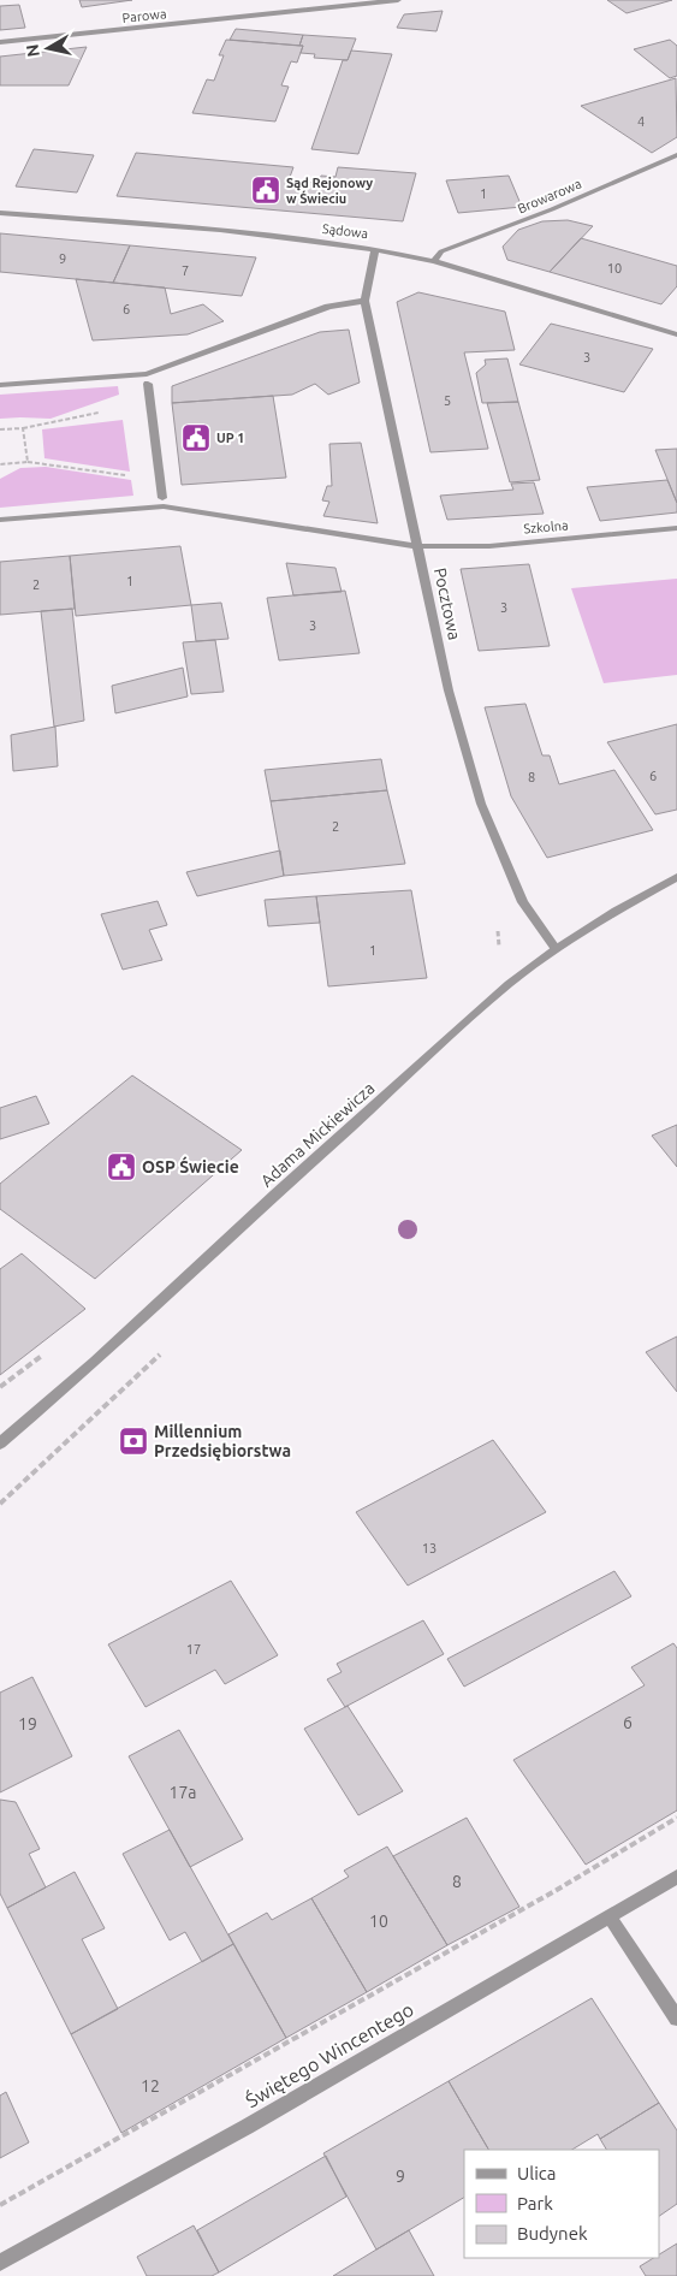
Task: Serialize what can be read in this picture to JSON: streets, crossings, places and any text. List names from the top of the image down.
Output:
{
  "streets": {
    "street": [
      "Parowa",
      "Browarowa",
      "Sądowa",
      "Szkolna",
      "Pocztowa",
      "Adama Mickiewicza",
      "Świętego Wincentego"
    ]
  },
  "crossings": [
    ["Browarowa", "Sądowa"],
    ["Sądowa", "Pocztowa"],
    ["Szkolna", "Pocztowa"],
    ["Pocztowa", "Adama Mickiewicza"]
  ],
  "places": {
    "public building": ["Sąd Rejonowy w Świeciu", "UP 1", "OSP Świecie"],
    "bank": ["Millennium Przedsiębiorstwa"]
  },
  "house_numbers": [
    "4",
    "1",
    "9",
    "10",
    "7",
    "6",
    "3",
    "5",
    "1",
    "2",
    "3",
    "3",
    "6",
    "8",
    "2",
    "1",
    "13",
    "17",
    "6",
    "19",
    "17a",
    "8",
    "10",
    "12",
    "9"
  ],
  "legend": ["Ulica", "Park", "Budynek"],
  "north": "left"
}
